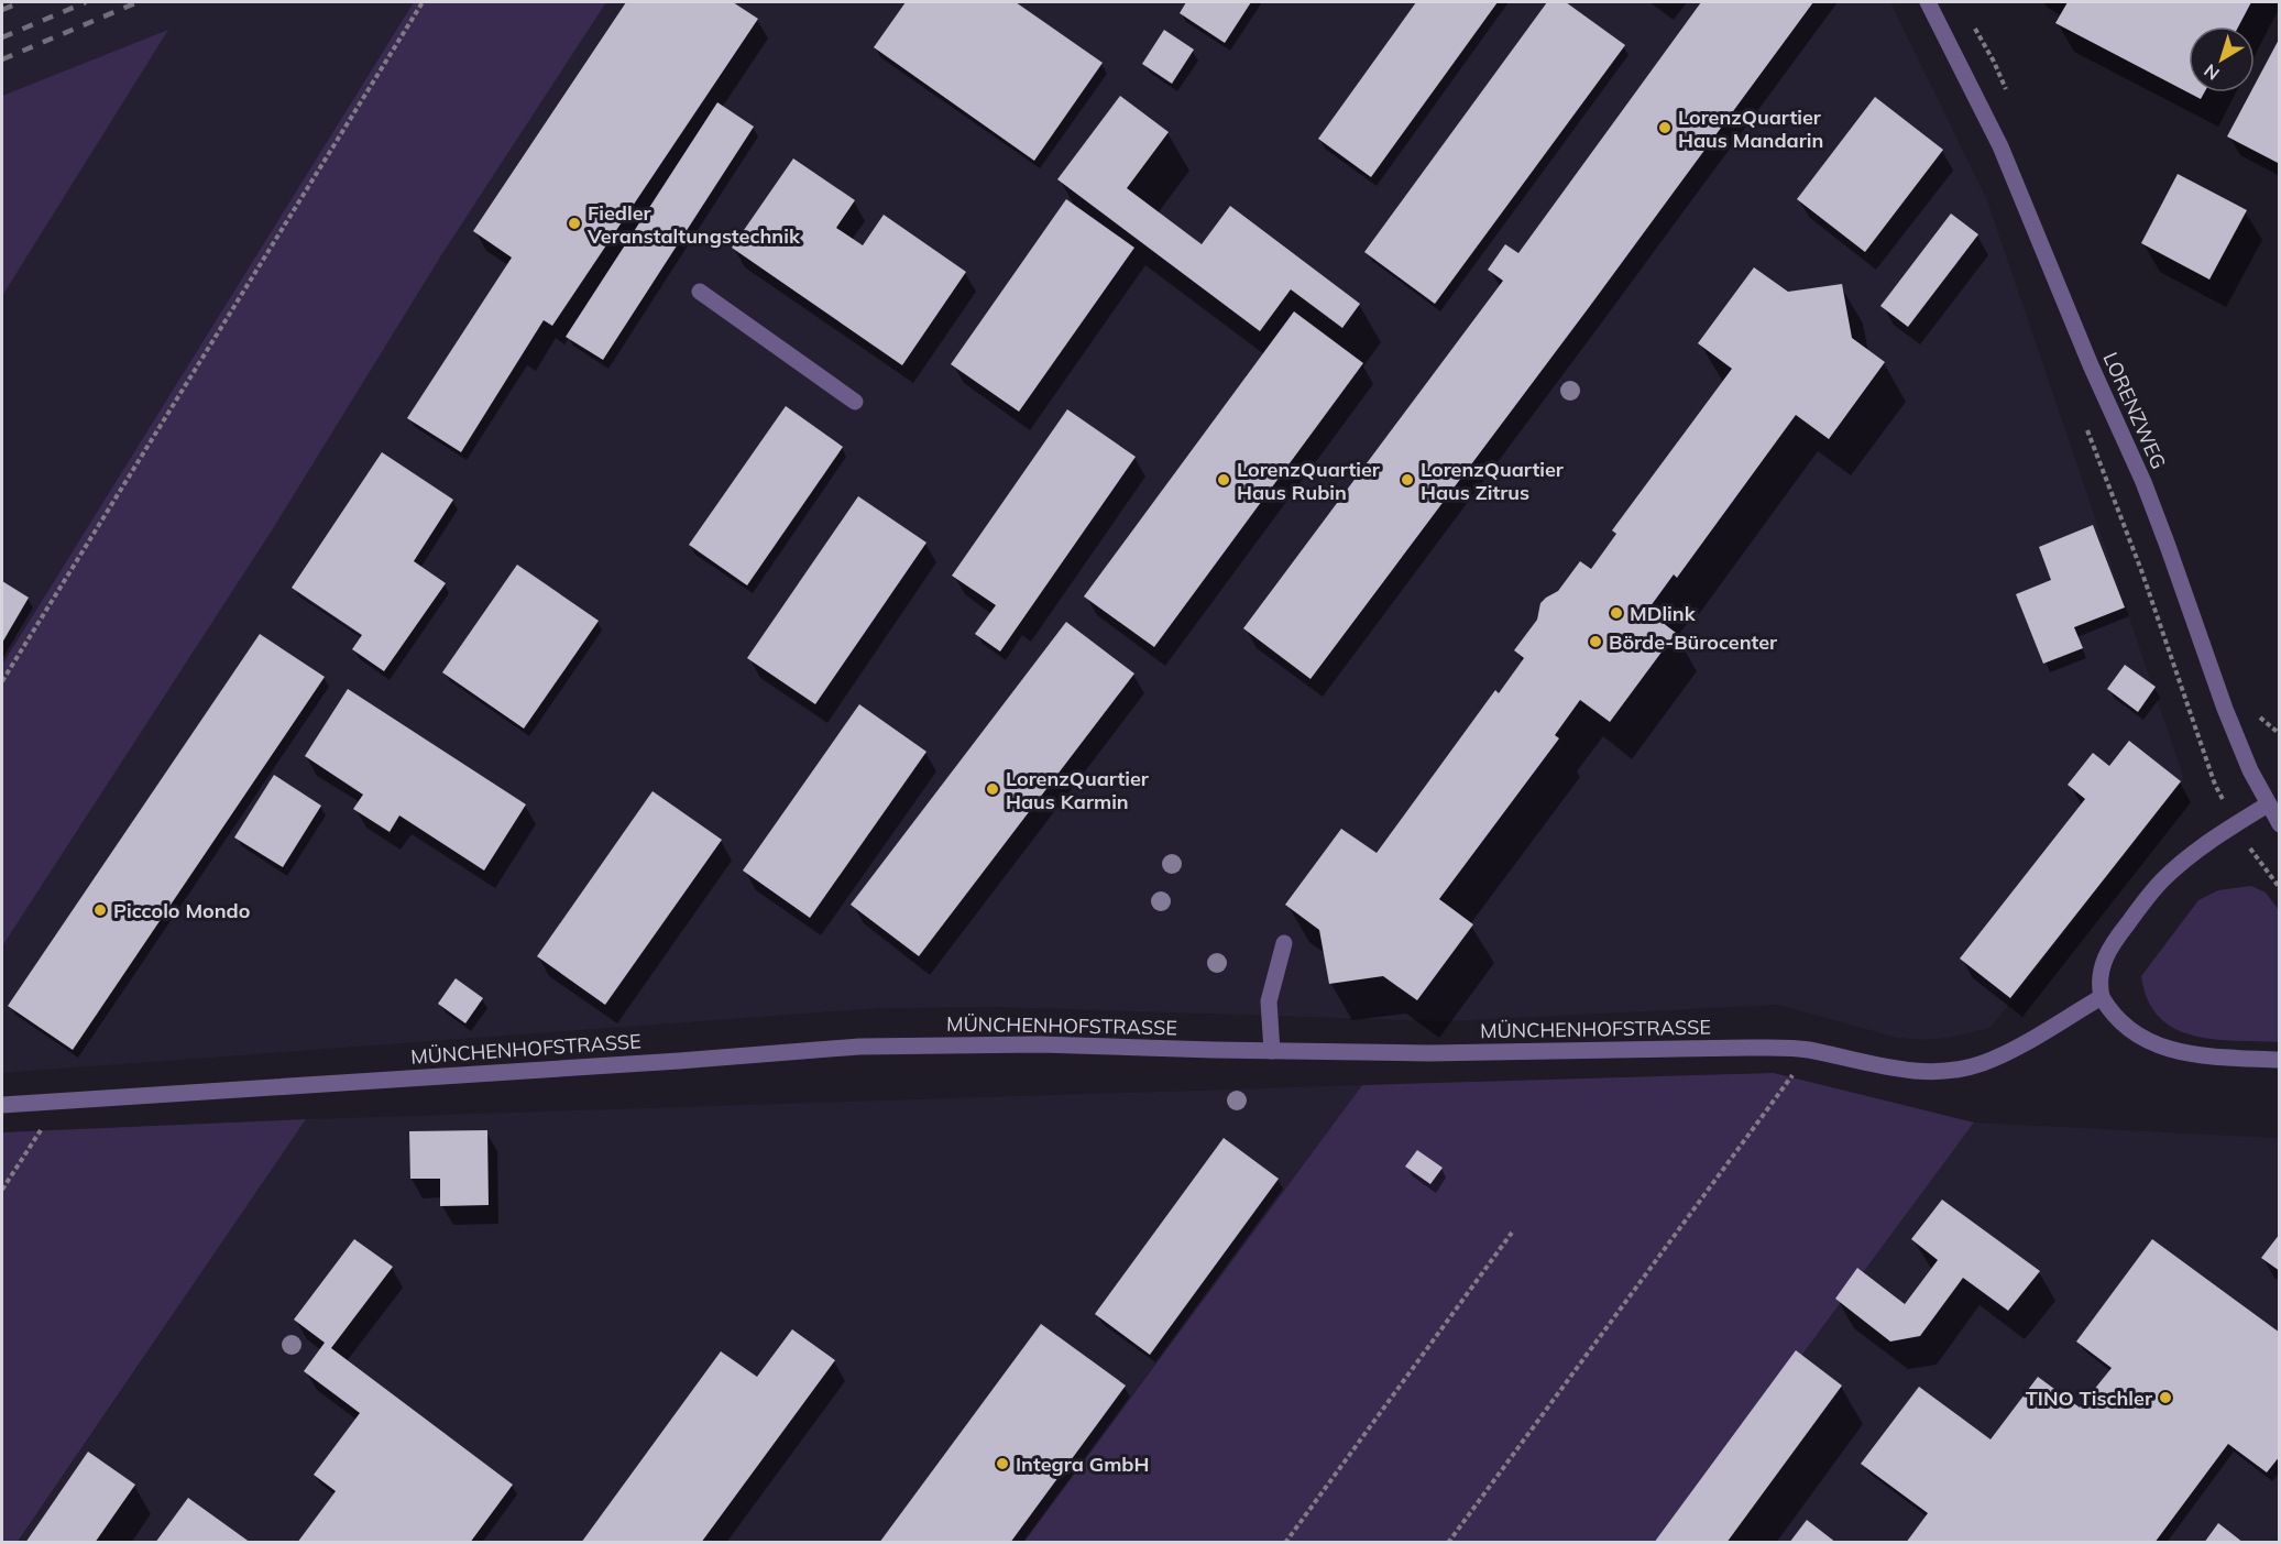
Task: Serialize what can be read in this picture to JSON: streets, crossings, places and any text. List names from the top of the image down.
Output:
{
  "streets": {
    "street": ["LORENZWEG", "MÜNCHENHOFSTRASSE"]
  },
  "places": [
    "LorenzQuartier Haus Mandarin",
    "Fiedler Veranstaltungstechnik",
    "LorenzQuartier Haus Rubin",
    "LorenzQuartier Haus Zitrus",
    "MDlink",
    "Börde-Bürocenter",
    "LorenzQuartier Haus Karmin",
    "Piccolo Mondo",
    "TINO Tischler",
    "Integra GmbH"
  ],
  "north": "bottom left"
}
